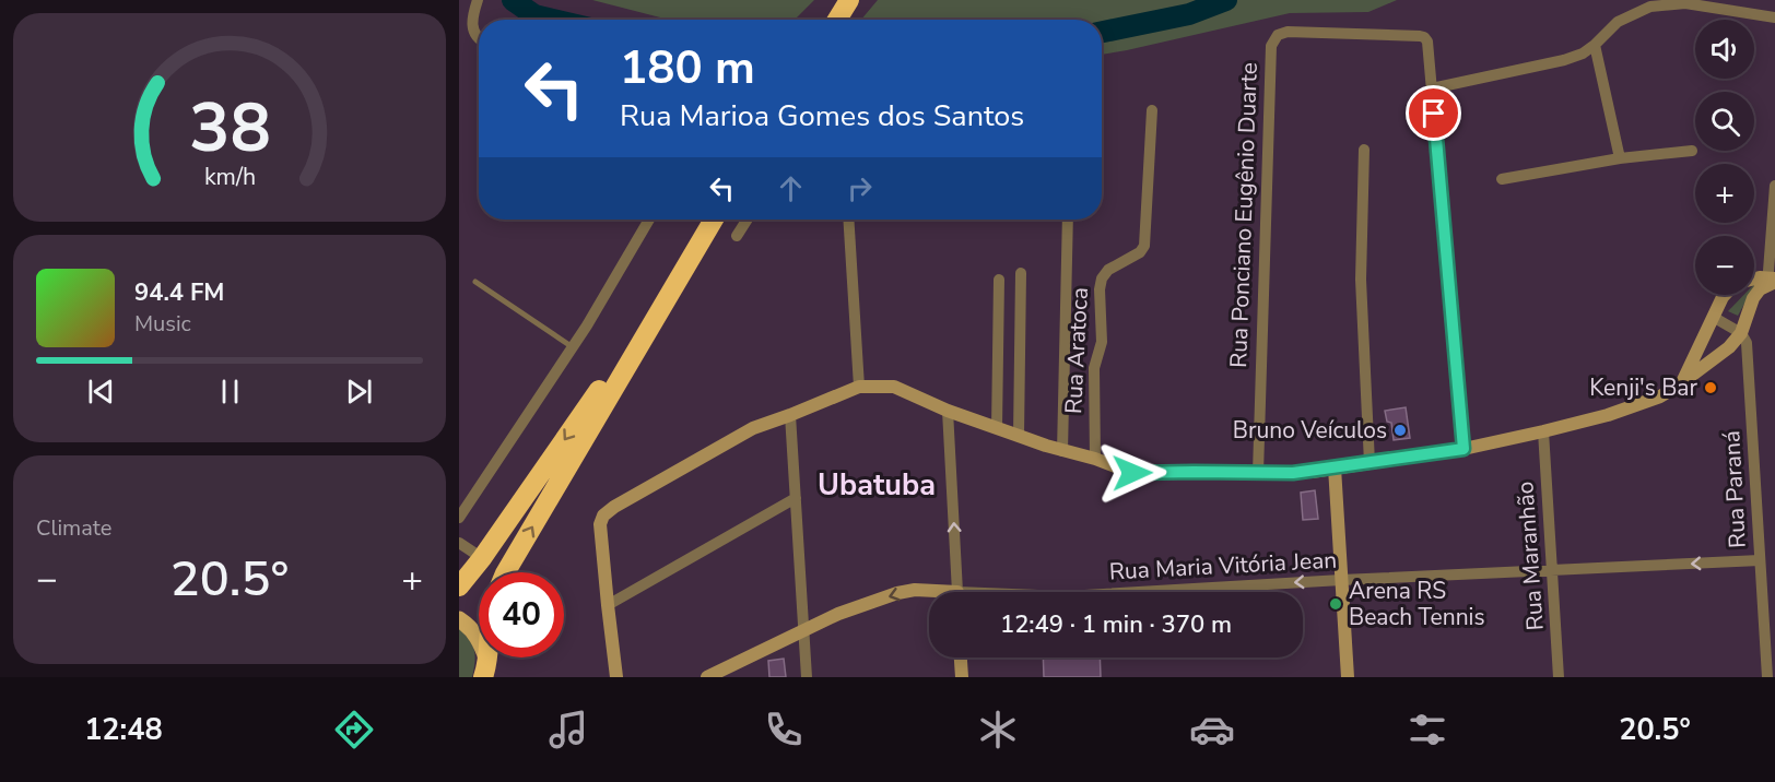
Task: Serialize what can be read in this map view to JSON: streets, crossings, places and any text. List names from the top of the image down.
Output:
{
  "streets": {
    "street": [
      "Rua Ponciano Eugênio Duarte",
      "Rua Aratoca",
      "Rua Paraná",
      "Rua Maranhão",
      "Rua Maria Vitória Jean"
    ]
  },
  "crossings": [
    ["Rua Paraná", "Rua Maria Vitória Jean"],
    ["Rua Maranhão", "Rua Maria Vitória Jean"]
  ],
  "one_way": ["Rua Maria Vitória Jean"],
  "districts": ["Ubatuba"],
  "places": ["Kenji's Bar", "Bruno Veículos", "Arena RS Beach Tennis"],
  "page": {
    "map_buttons": ["+", "−"],
    "turn": ["180 m", "Rua Marioa Gomes dos Santos"],
    "song": ["94.4 FM", "Music"],
    "tile": "Climate",
    "heat": ["−", "20.5°", "+"],
    "limit": "40",
    "trip": "12:49 · 1 min · 370 m",
    "tabs": ["12:48", "20.5°"],
    "gauge": ["38", "km/h"]
  }
}
